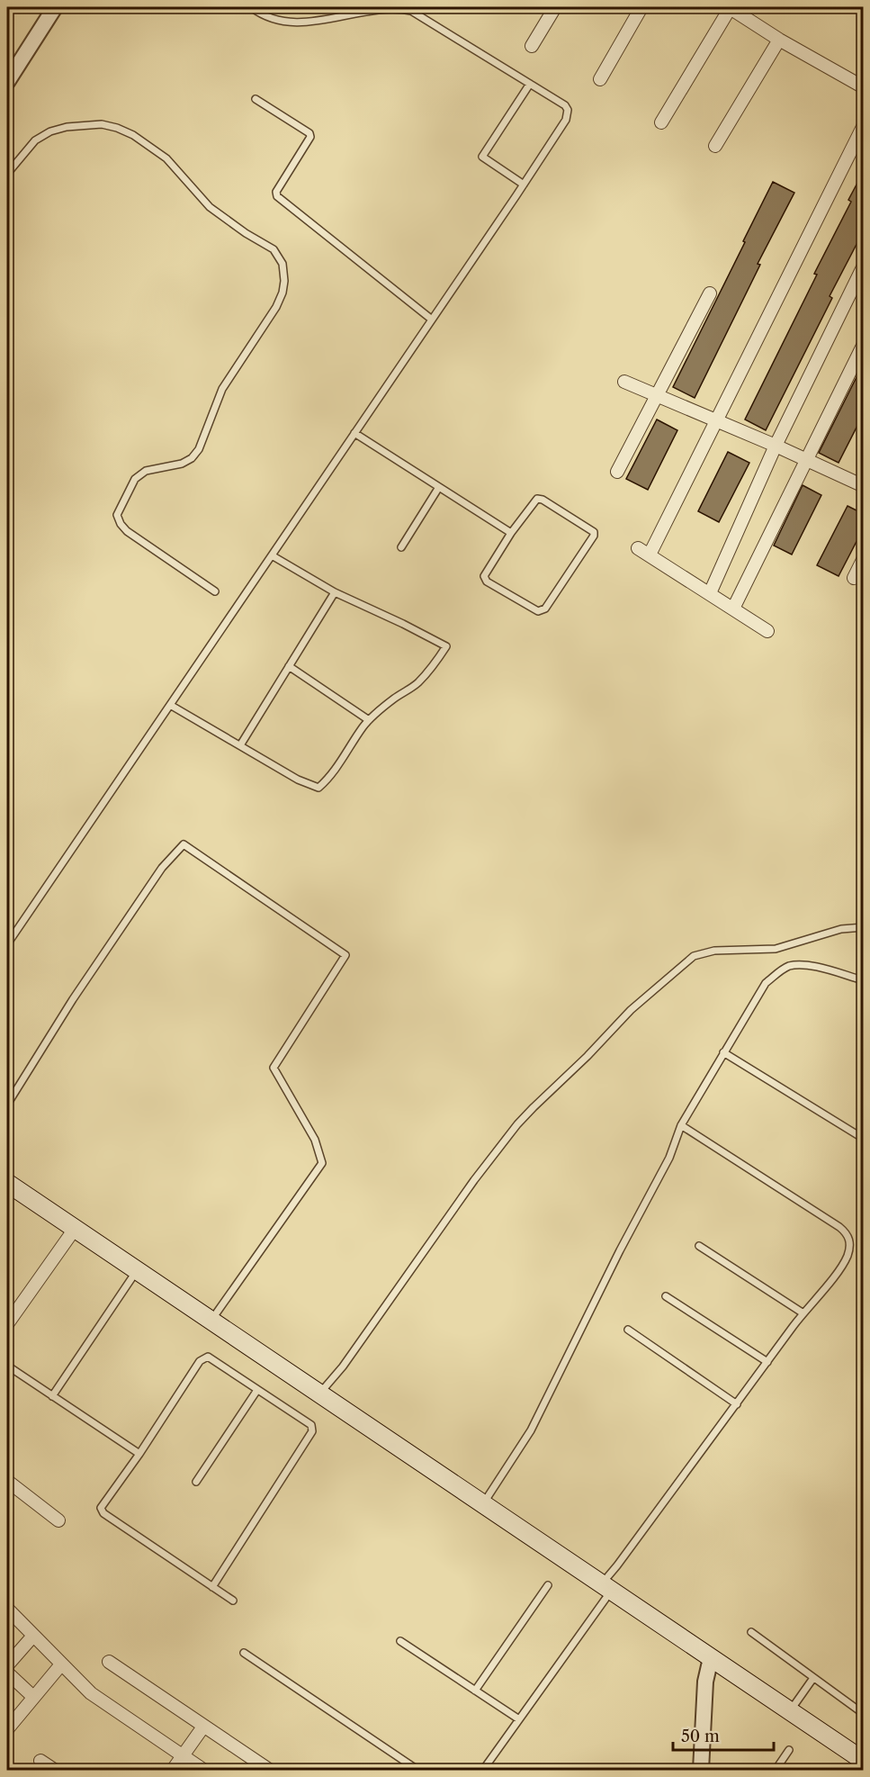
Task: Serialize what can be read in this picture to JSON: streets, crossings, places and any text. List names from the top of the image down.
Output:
{
  "scale_bar": "50 m"
}
